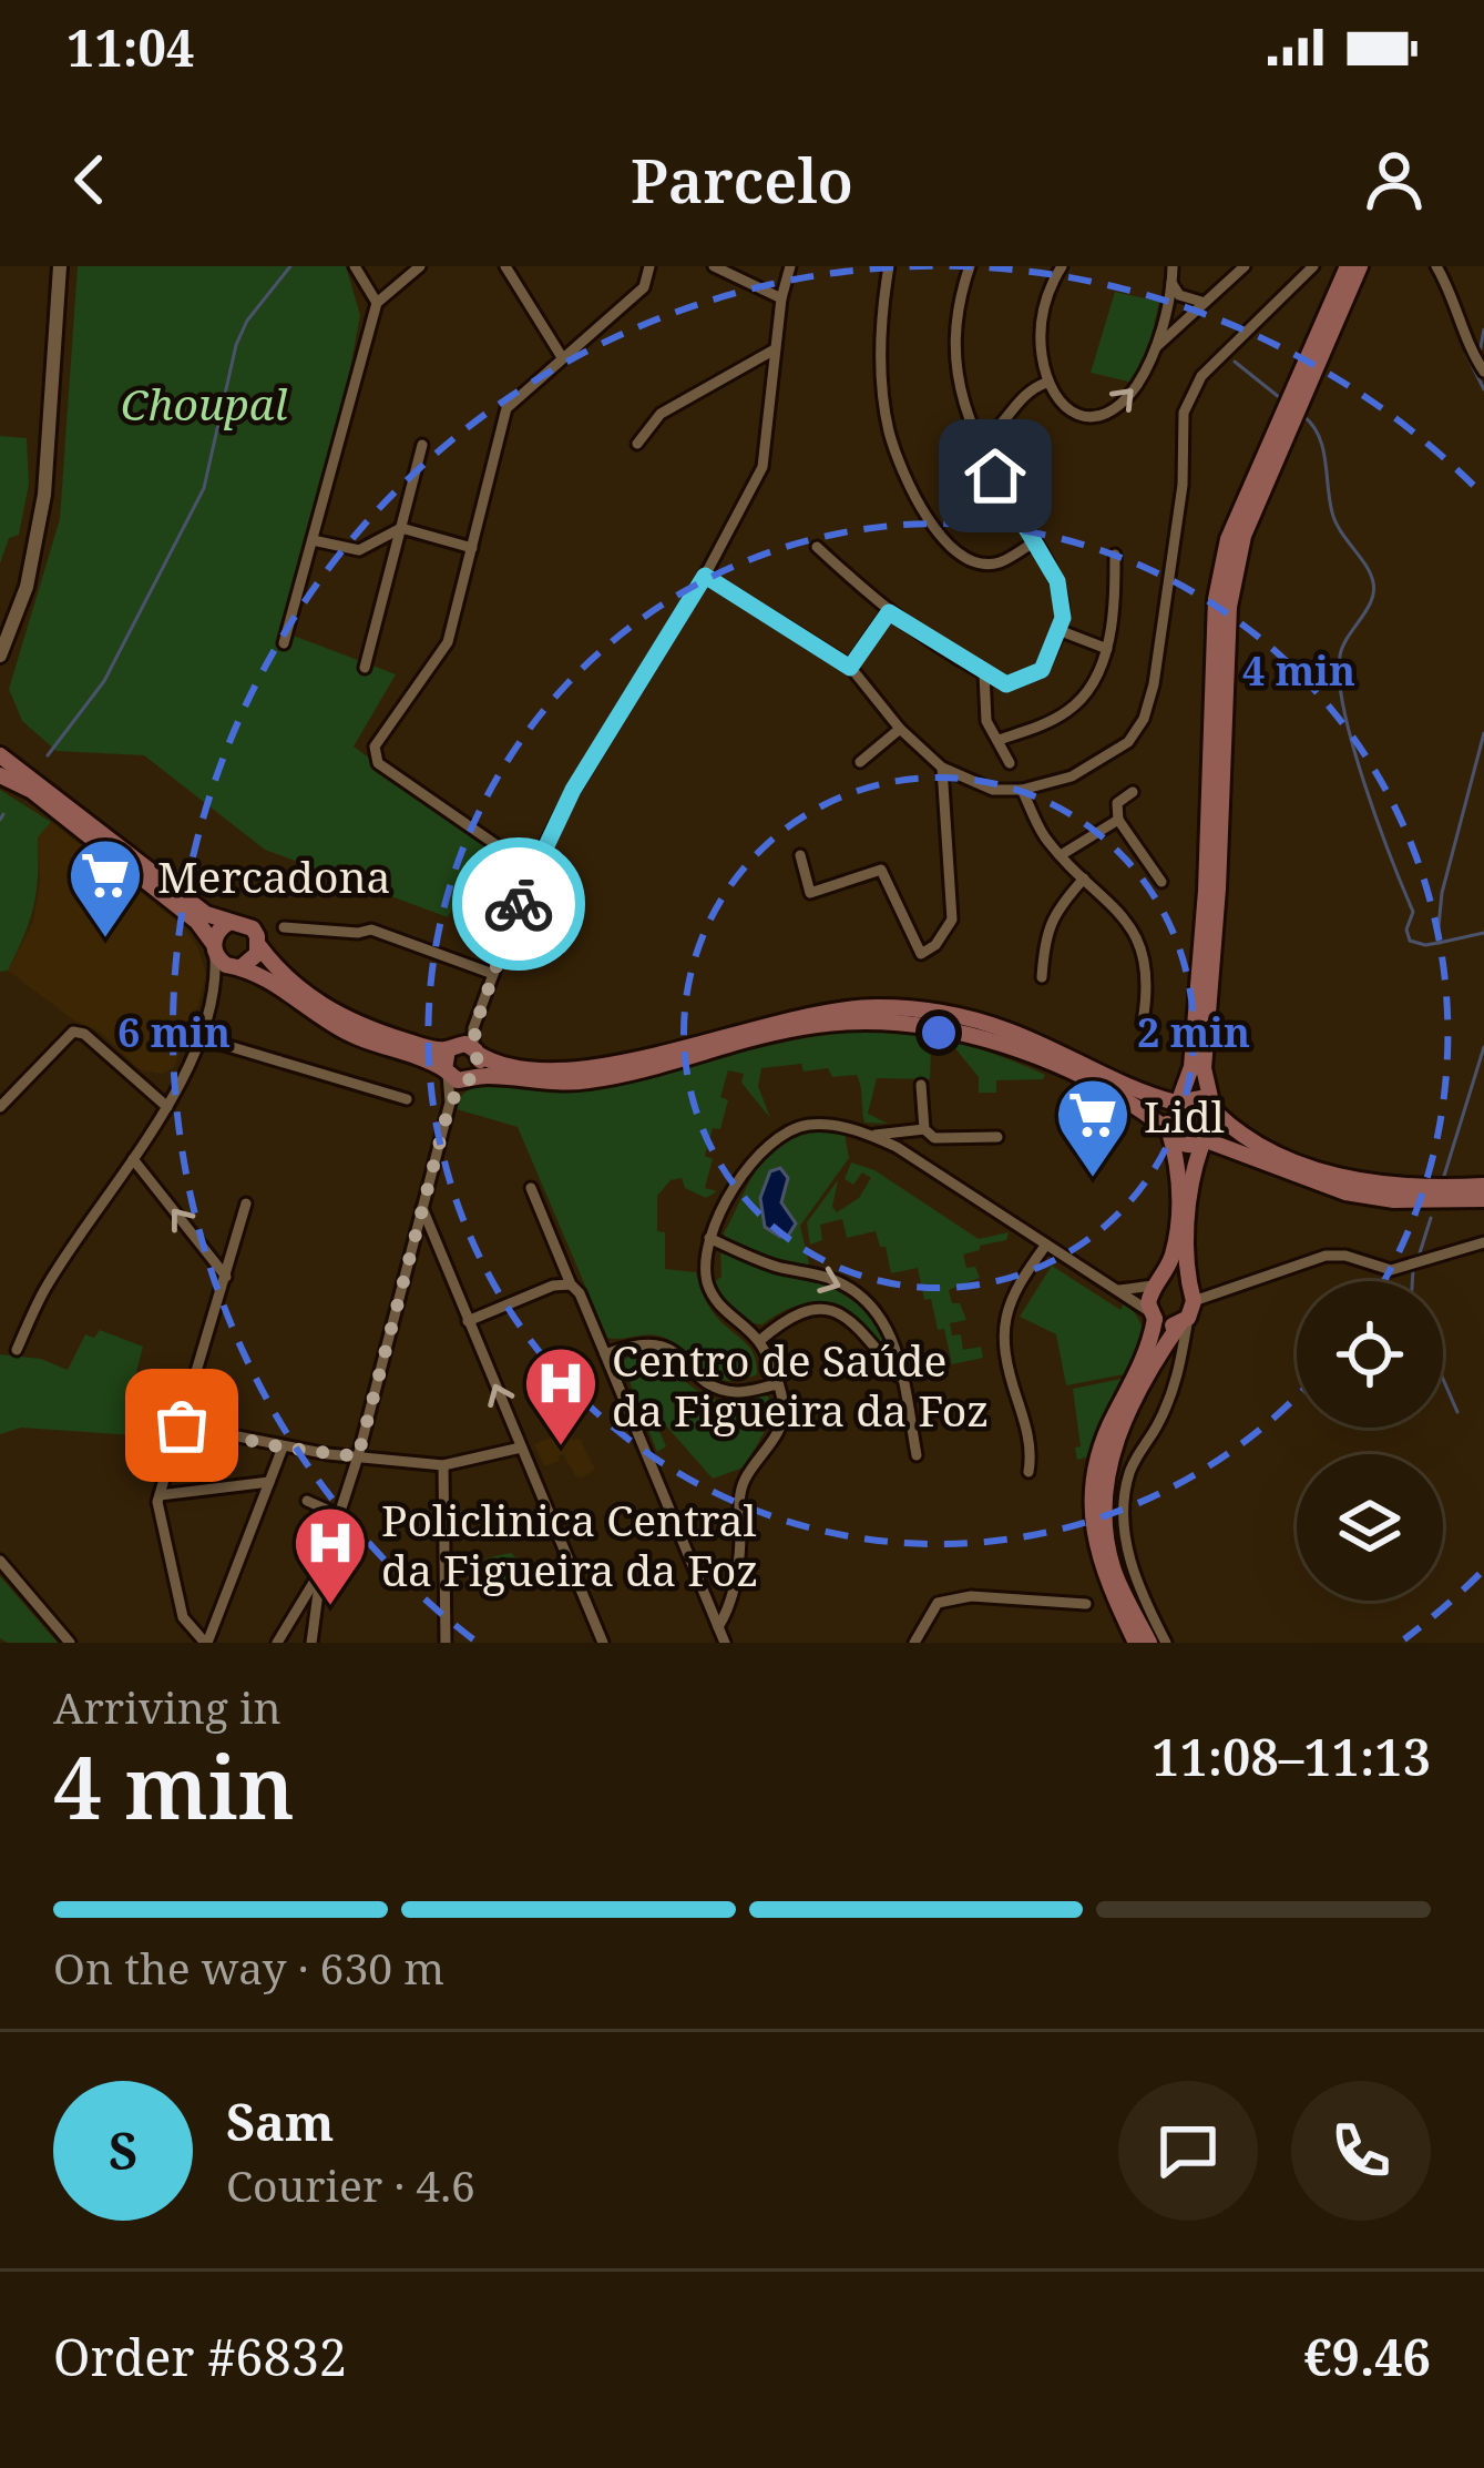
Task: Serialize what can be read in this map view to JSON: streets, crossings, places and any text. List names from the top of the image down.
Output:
{
  "parks": ["Choupal"],
  "places": {
    "supermarket": ["Mercadona", "Lidl"],
    "hospital": ["Centro de Saúde da Figueira da Foz", "Policlinica Central da Figueira da Foz"]
  },
  "page": {
    "status": "11:04",
    "header": "Parcelo",
    "heading": ["4 min", "Arriving in", "11:08–11:13"],
    "panel": [
      "Sam",
      "Courier · 4.6",
      "Order #6832",
      "€9.46"
    ],
    "bar": "On the way · 630 m",
    "round": "S"
  },
  "rings": ["4 min", "2 min", "6 min"]
}
